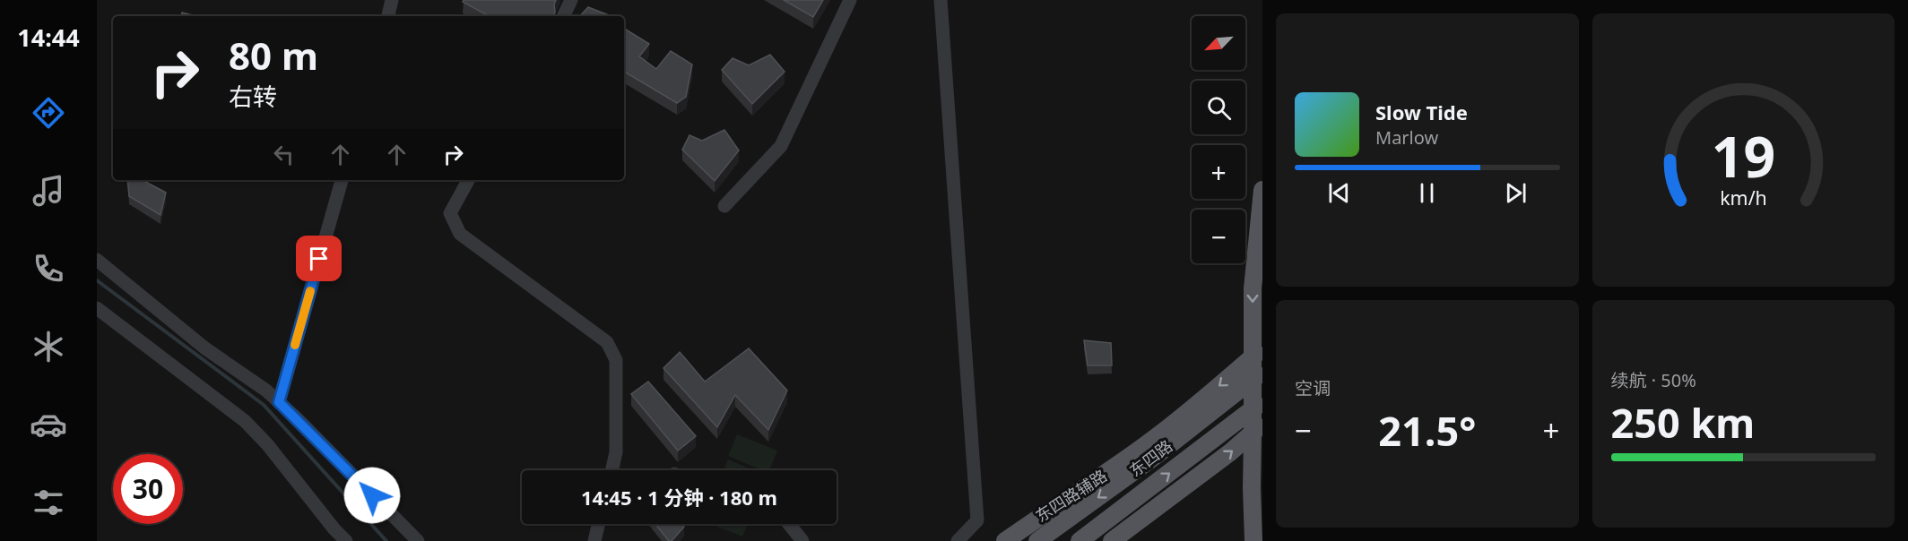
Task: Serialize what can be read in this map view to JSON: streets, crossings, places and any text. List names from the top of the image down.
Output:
{
  "streets": {
    "main road": ["东四路", "东四路辅路"]
  },
  "crossings": [
    ["东四路", "东四路辅路"]
  ],
  "north": "bottom left",
  "page": {
    "tabs": "14:44",
    "map_buttons": ["+", "−"],
    "turn": ["80 m", "右转"],
    "song": ["Slow Tide", "Marlow"],
    "tile": [
      "空调",
      ["续航 · 50%", "250 km"]
    ],
    "heat": ["−", "21.5°", "+"],
    "limit": "30",
    "trip": "14:45 · 1 分钟 · 180 m",
    "gauge": ["19", "km/h"]
  }
}
